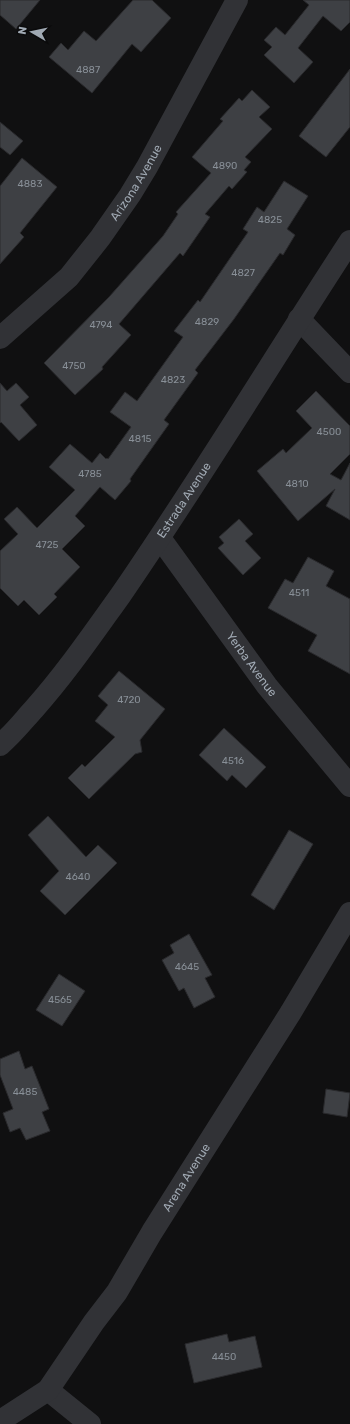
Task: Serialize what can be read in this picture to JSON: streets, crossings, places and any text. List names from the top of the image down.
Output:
{
  "streets": {
    "street": [
      "Arizona Avenue",
      "Estrada Avenue",
      "Yerba Avenue",
      "Arena Avenue"
    ]
  },
  "crossings": [
    ["Estrada Avenue", "Yerba Avenue"]
  ],
  "house_numbers": [
    "4887",
    "4890",
    "4883",
    "4825",
    "4827",
    "4829",
    "4794",
    "4750",
    "4823",
    "4500",
    "4815",
    "4785",
    "4810",
    "4725",
    "4511",
    "4720",
    "4516",
    "4640",
    "4645",
    "4565",
    "4485",
    "4450"
  ],
  "north": "left"
}
